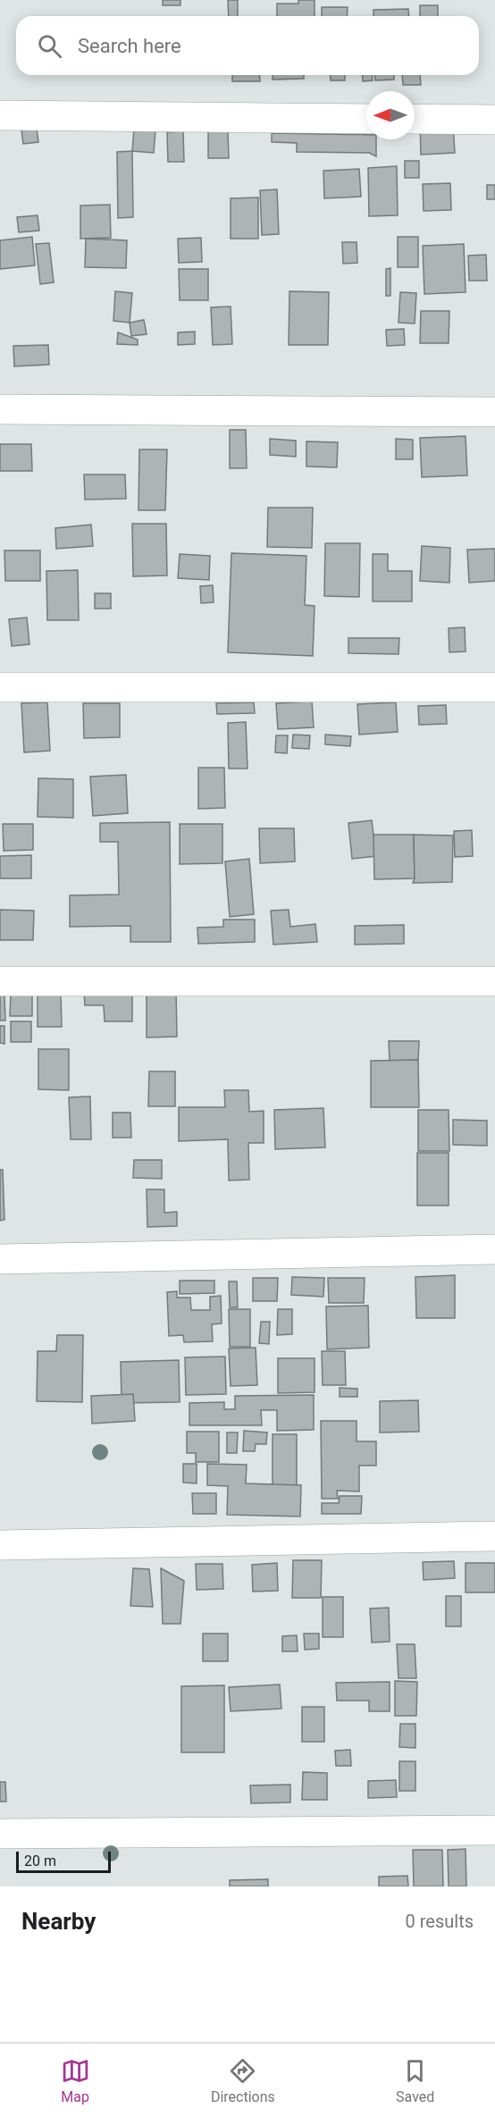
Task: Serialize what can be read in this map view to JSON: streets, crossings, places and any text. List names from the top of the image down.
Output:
{
  "scale_bar": "20 m",
  "north": "left",
  "page": {
    "search": "Search here",
    "scale": "20 m",
    "heading": ["Nearby", "0 results"],
    "nav": ["Map", "Directions", "Saved"]
  }
}
